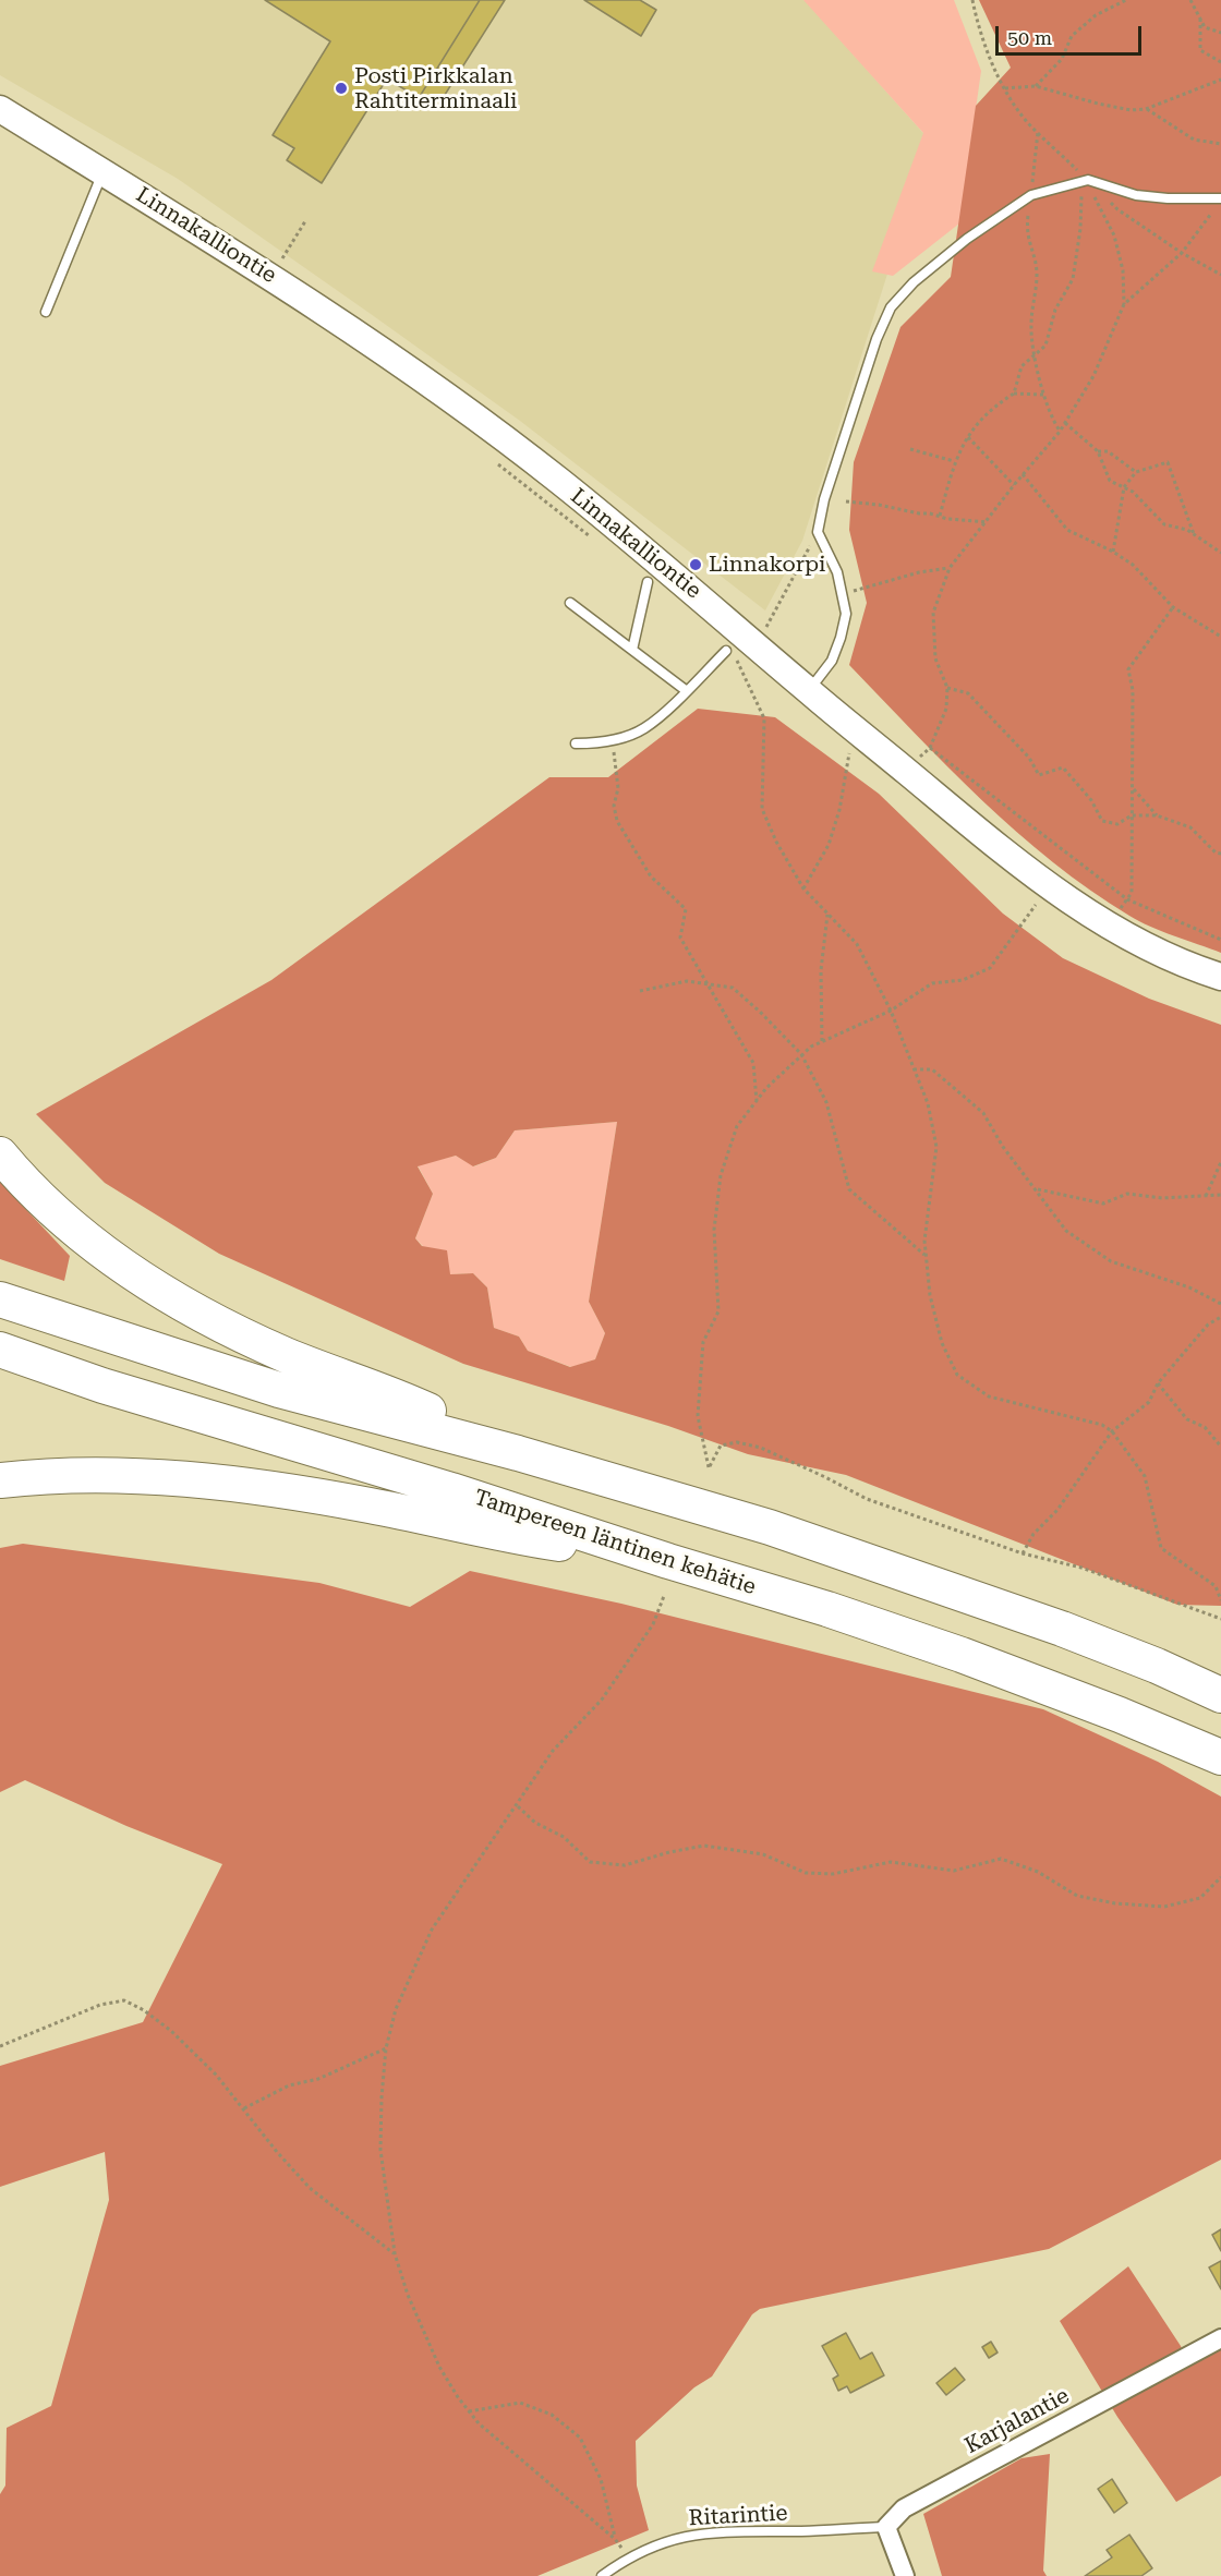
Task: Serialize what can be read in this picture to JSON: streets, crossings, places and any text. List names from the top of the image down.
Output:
{
  "streets": {
    "highway": ["Tampereen läntinen kehätie"],
    "main road": ["Linnakalliontie"],
    "street": ["Karjalantie"],
    "lane": ["Ritarintie"]
  },
  "crossings": [
    ["Karjalantie", "Ritarintie"]
  ],
  "places": ["Posti Pirkkalan Rahtiterminaali", "Linnakorpi"],
  "scale_bar": "50 m"
}
